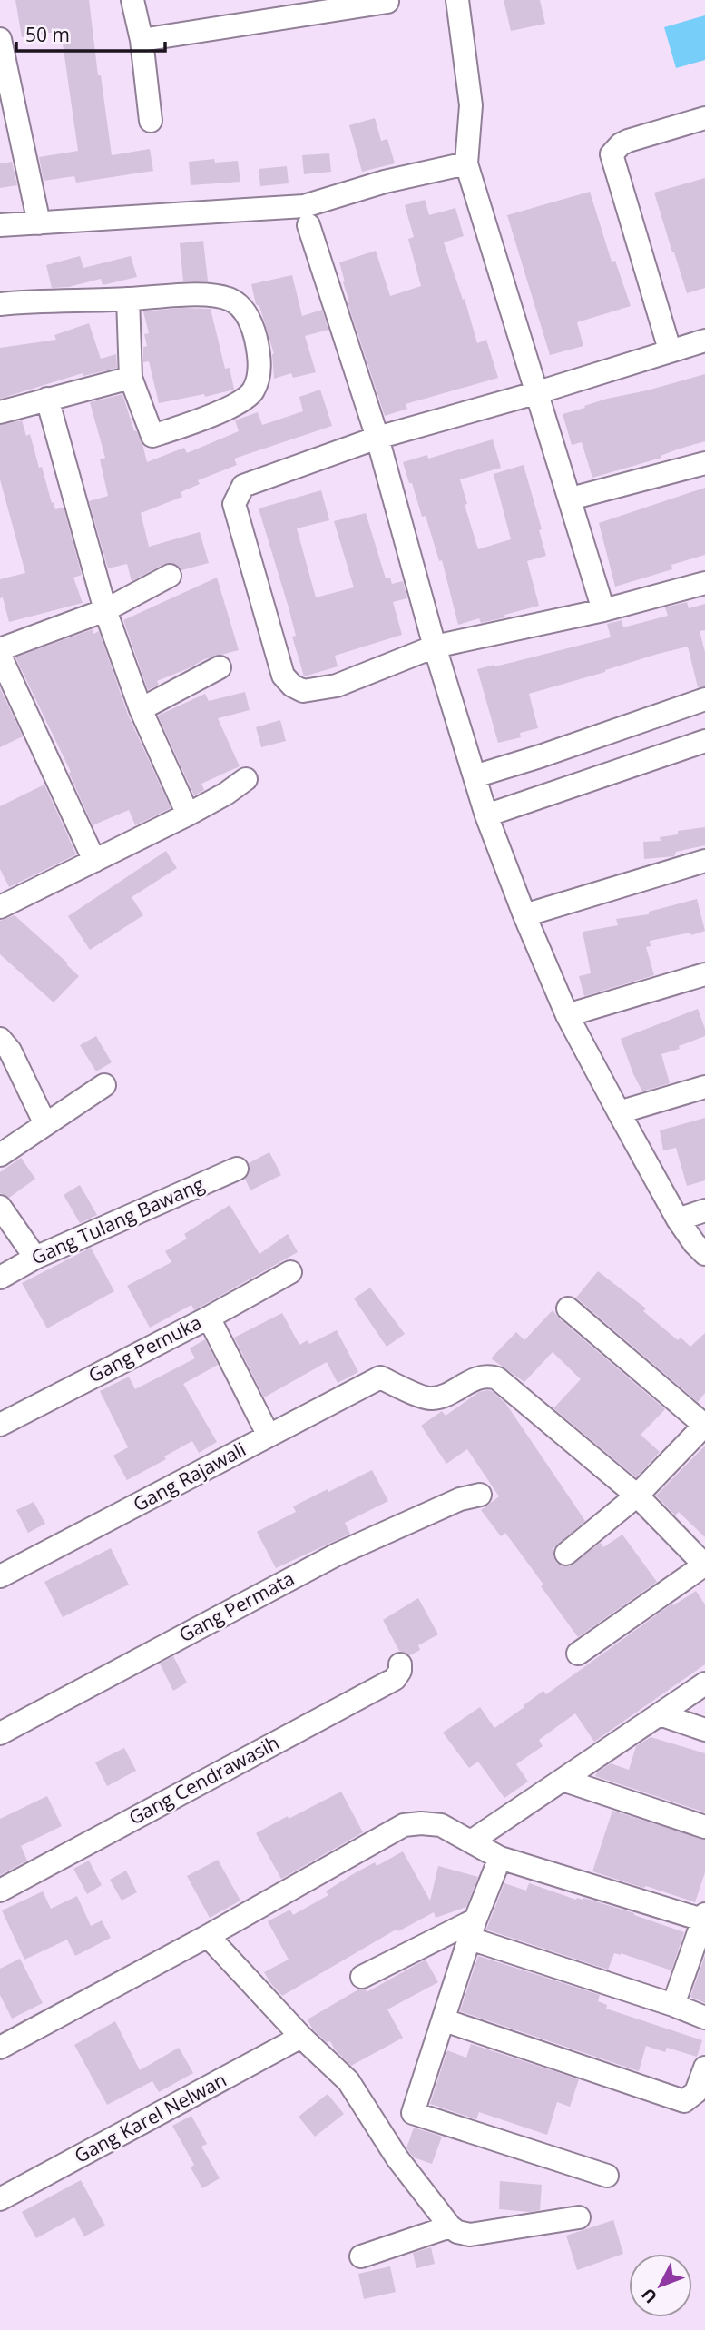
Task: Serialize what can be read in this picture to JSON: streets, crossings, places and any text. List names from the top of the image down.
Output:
{
  "streets": {
    "street": [
      "Gang Tulang Bawang",
      "Gang Pemuka",
      "Gang Rajawali",
      "Gang Permata",
      "Gang Cendrawasih",
      "Gang Karel Nelwan"
    ]
  },
  "scale_bar": "50 m",
  "north": "bottom left"
}
